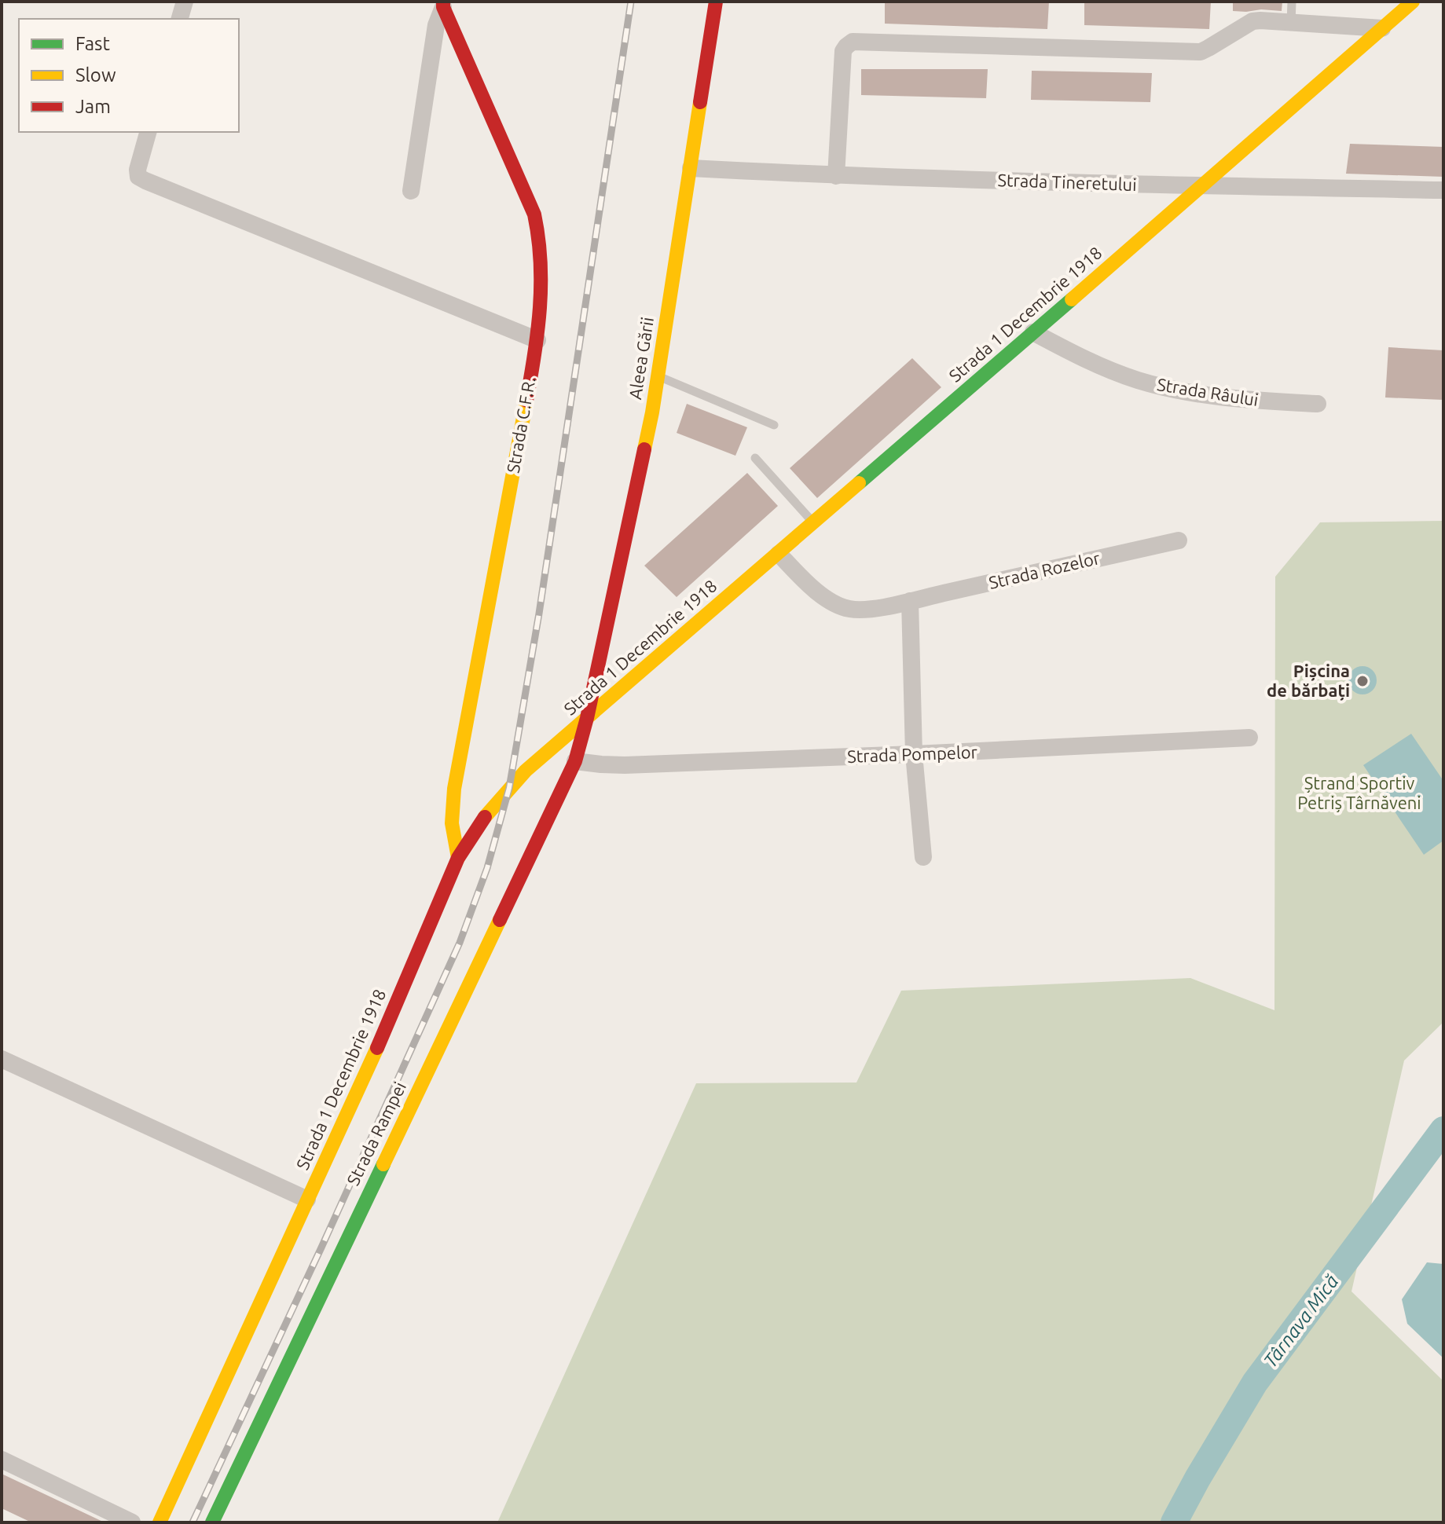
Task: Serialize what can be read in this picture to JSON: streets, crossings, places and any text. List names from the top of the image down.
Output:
{
  "streets": {
    "street": [
      "Strada Tineretului",
      "Strada 1 Decembrie 1918",
      "Aleea Gării",
      "Strada Râului",
      "Strada C.F.R.",
      "Strada Rozelor",
      "Strada Pompelor",
      "Strada Rampei"
    ]
  },
  "crossings": [
    ["Strada Tineretului", "Strada 1 Decembrie 1918"],
    ["Strada Tineretului", "Aleea Gării"],
    ["Strada 1 Decembrie 1918", "Aleea Gării"],
    ["Strada 1 Decembrie 1918", "Strada Râului"],
    ["Strada 1 Decembrie 1918", "Strada C.F.R."],
    ["Strada 1 Decembrie 1918", "Strada Rozelor"],
    ["Aleea Gării", "Strada Pompelor"],
    ["Aleea Gării", "Strada Rampei"],
    ["Strada Pompelor", "Strada Rampei"]
  ],
  "water": ["Târnava Mică"],
  "parks": ["Ștrand Sportiv Petriș Târnăveni"],
  "places": ["Pișcina de bărbați"],
  "legend": ["Fast", "Slow", "Jam"]
}
